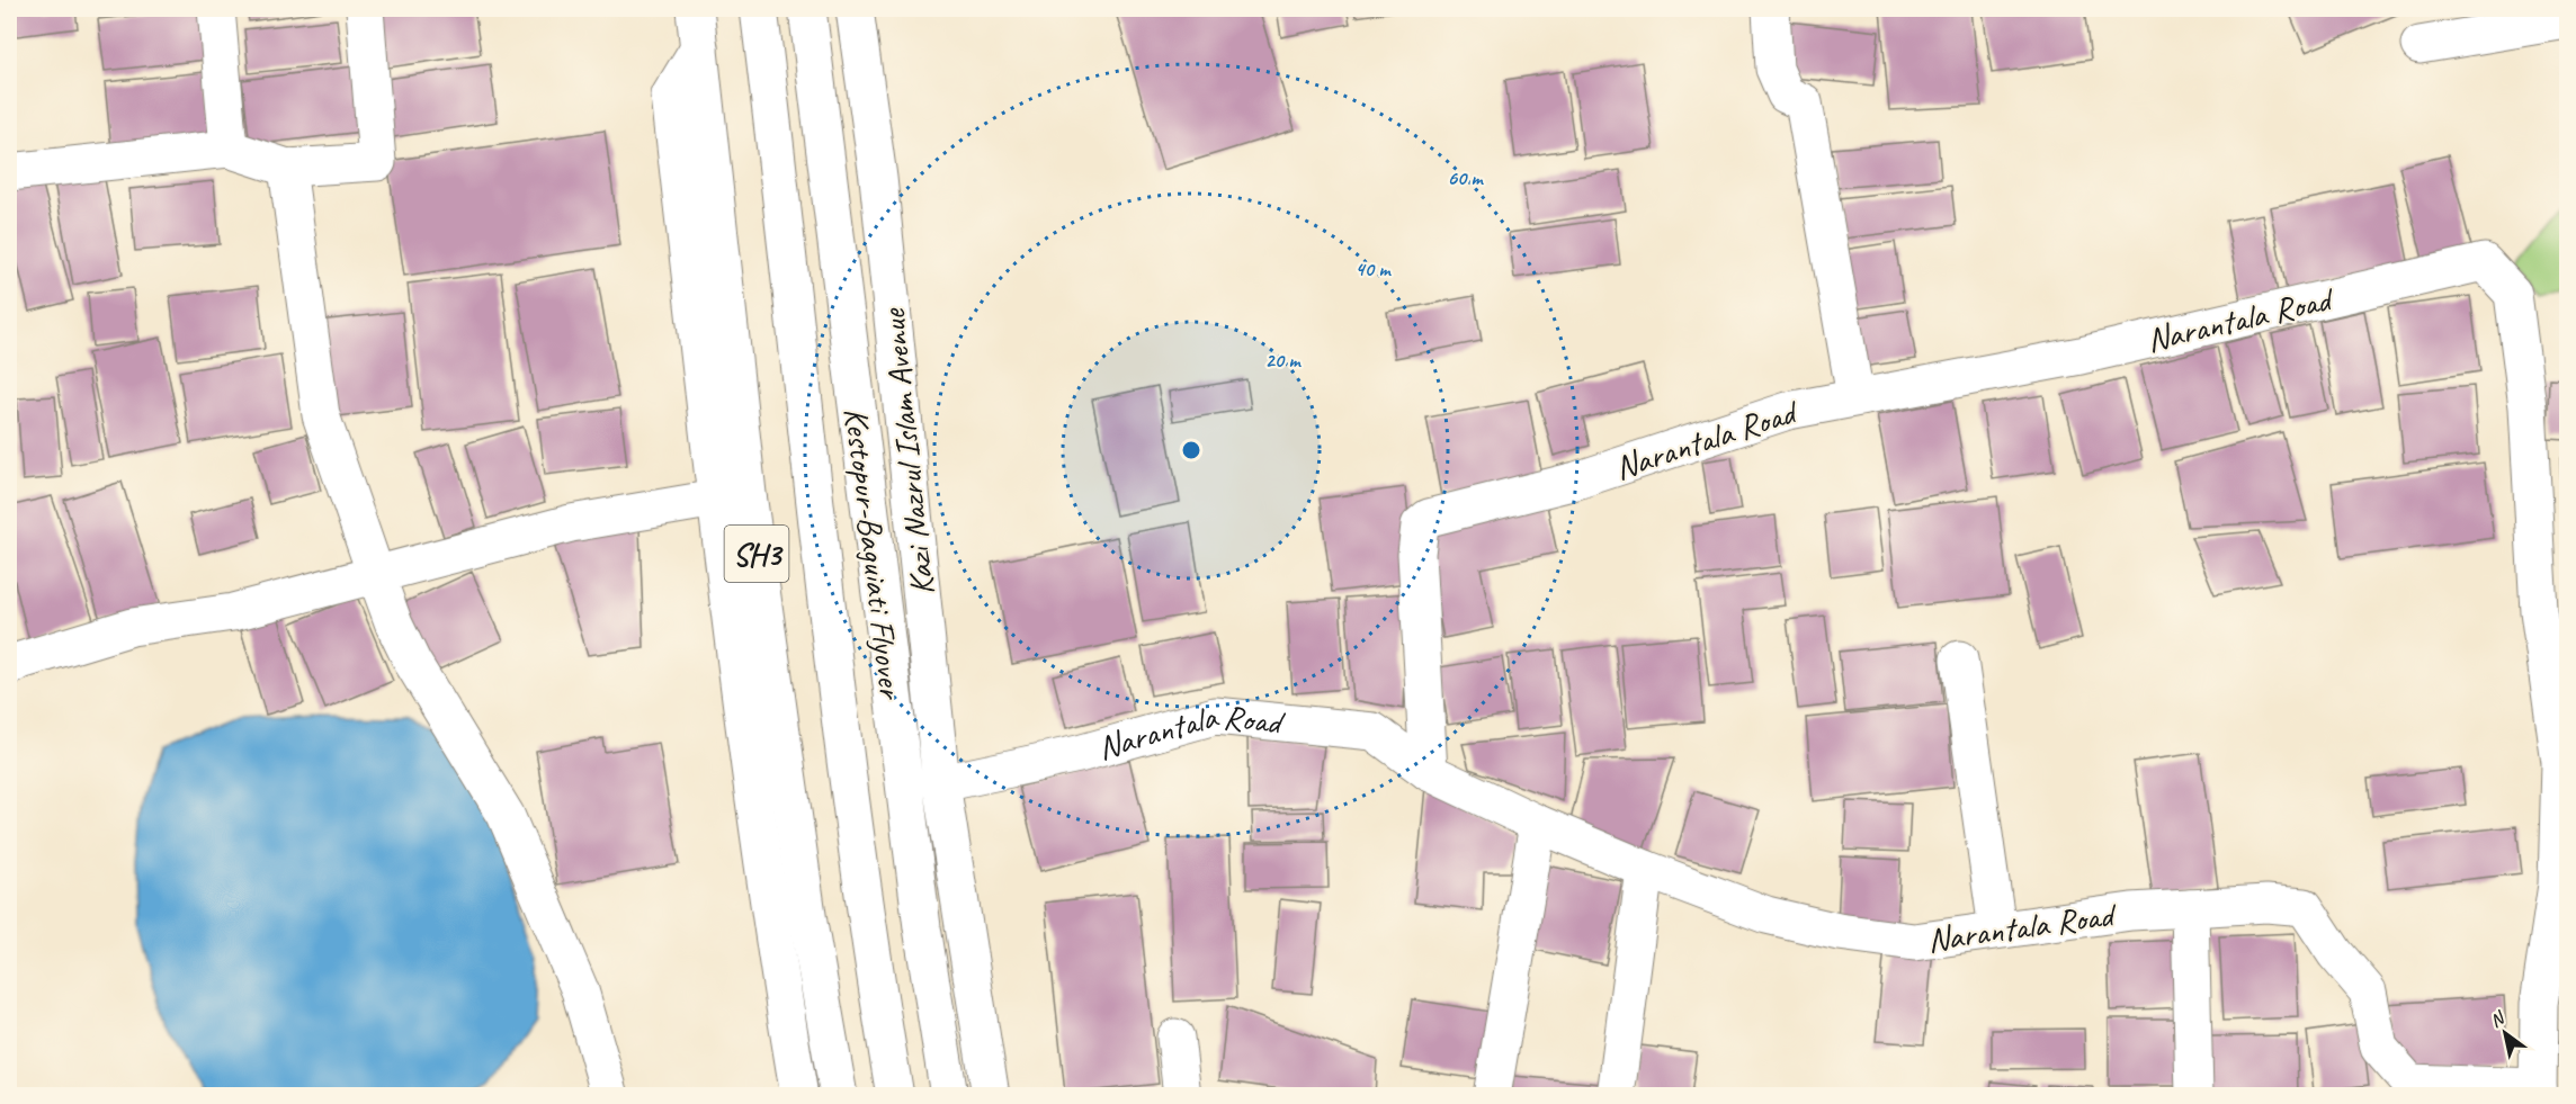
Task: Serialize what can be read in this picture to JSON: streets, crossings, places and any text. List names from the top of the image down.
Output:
{
  "streets": {
    "street": [
      "Narantala Road",
      "Kazi Nazrul Islam Avenue",
      "Kestopur-Baguiati Flyover",
      "SH3"
    ]
  },
  "crossings": [
    ["Narantala Road", "Kazi Nazrul Islam Avenue"]
  ],
  "north": "top left",
  "rings": ["60 m", "40 m", "20 m"]
}
